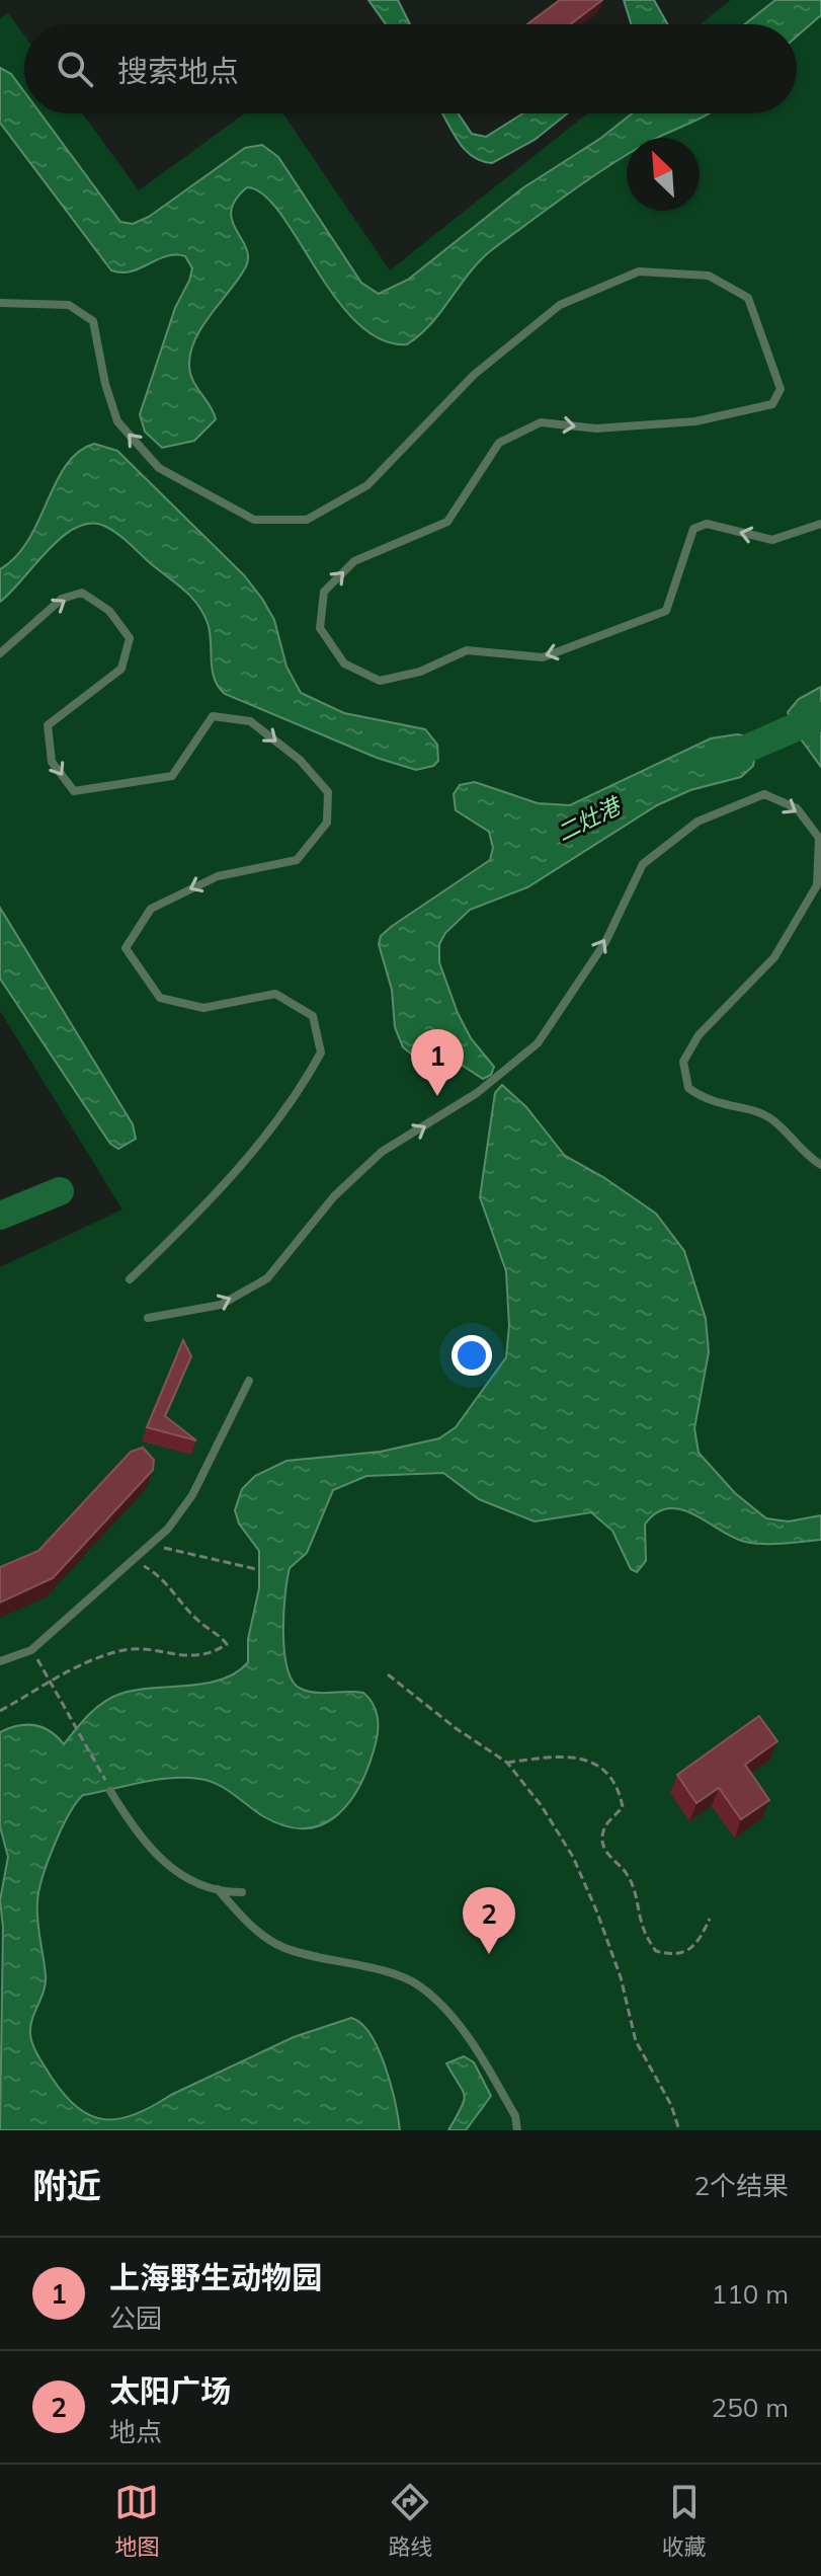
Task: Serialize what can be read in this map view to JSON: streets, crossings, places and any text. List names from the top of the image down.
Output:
{
  "water": ["二灶港"],
  "north": "top left",
  "page": {
    "search": "搜索地点",
    "pins": ["1", "2"],
    "heading": ["附近", "2个结果"],
    "list": [
      {
        "mark": "1",
        "name": "上海野生动物园",
        "note": "公园",
        "value": "110 m"
      },
      {
        "mark": "2",
        "name": "太阳广场",
        "note": "地点",
        "value": "250 m"
      }
    ],
    "nav": ["地图", "路线", "收藏"]
  }
}
